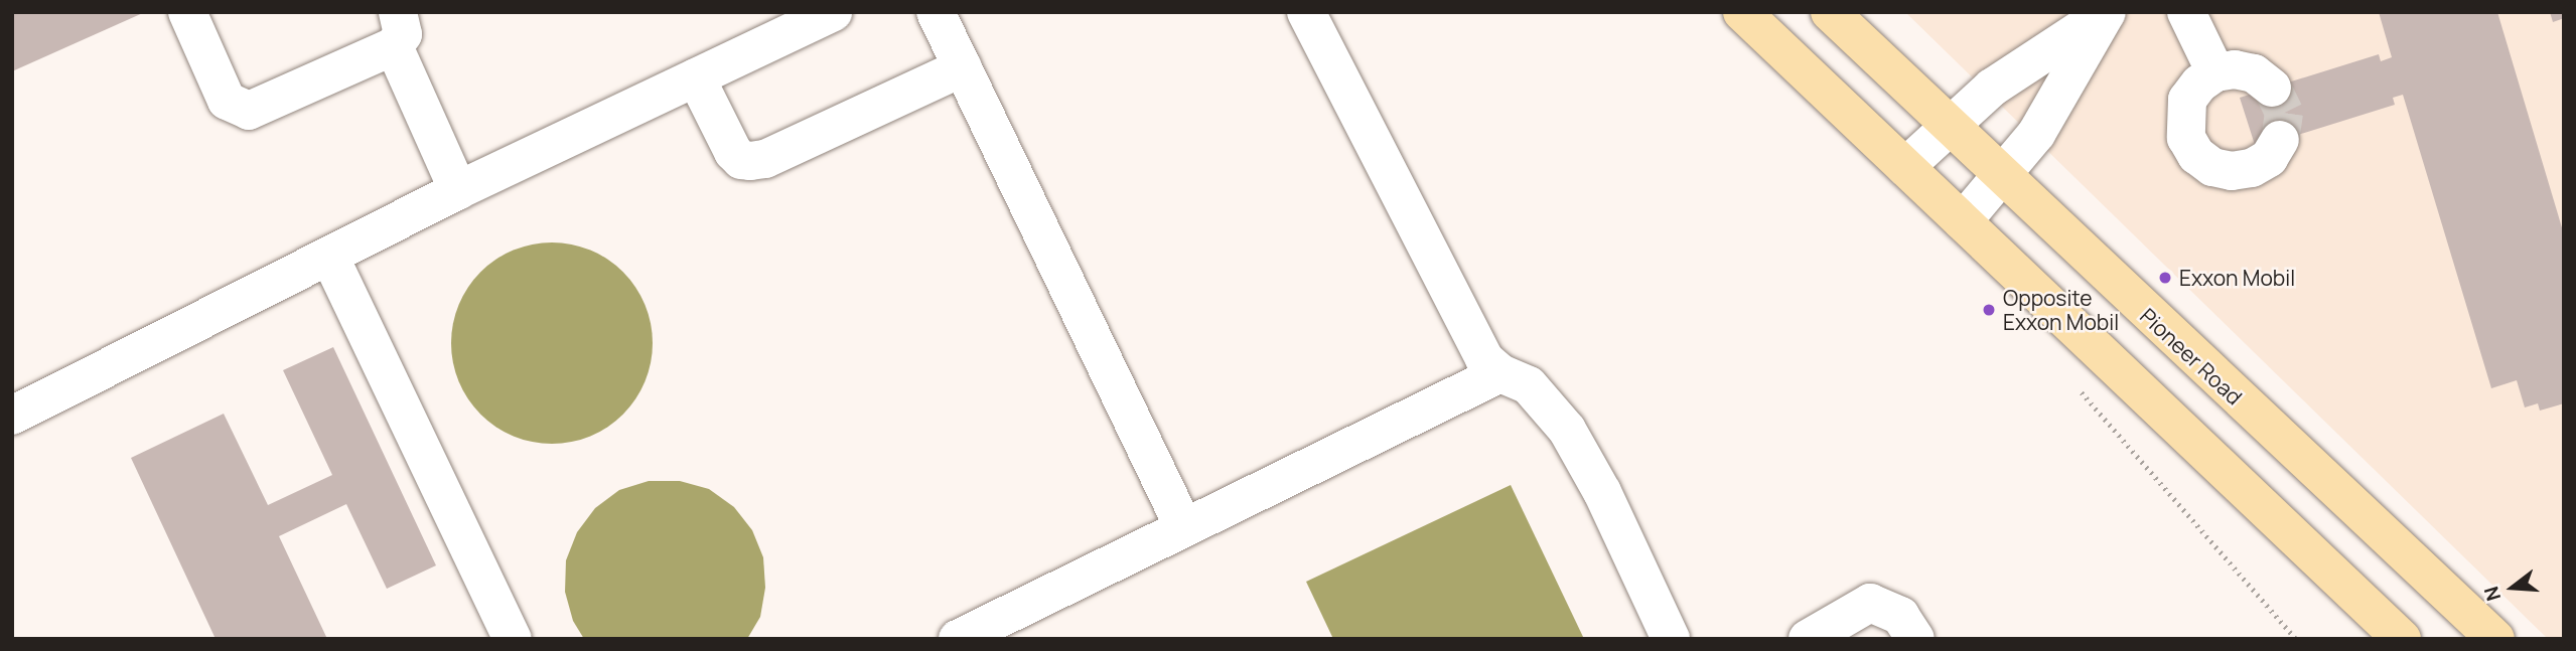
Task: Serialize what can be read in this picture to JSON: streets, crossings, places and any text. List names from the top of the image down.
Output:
{
  "streets": {
    "main road": ["Pioneer Road"]
  },
  "places": ["Exxon Mobil", "Opposite Exxon Mobil"],
  "north": "left"
}
